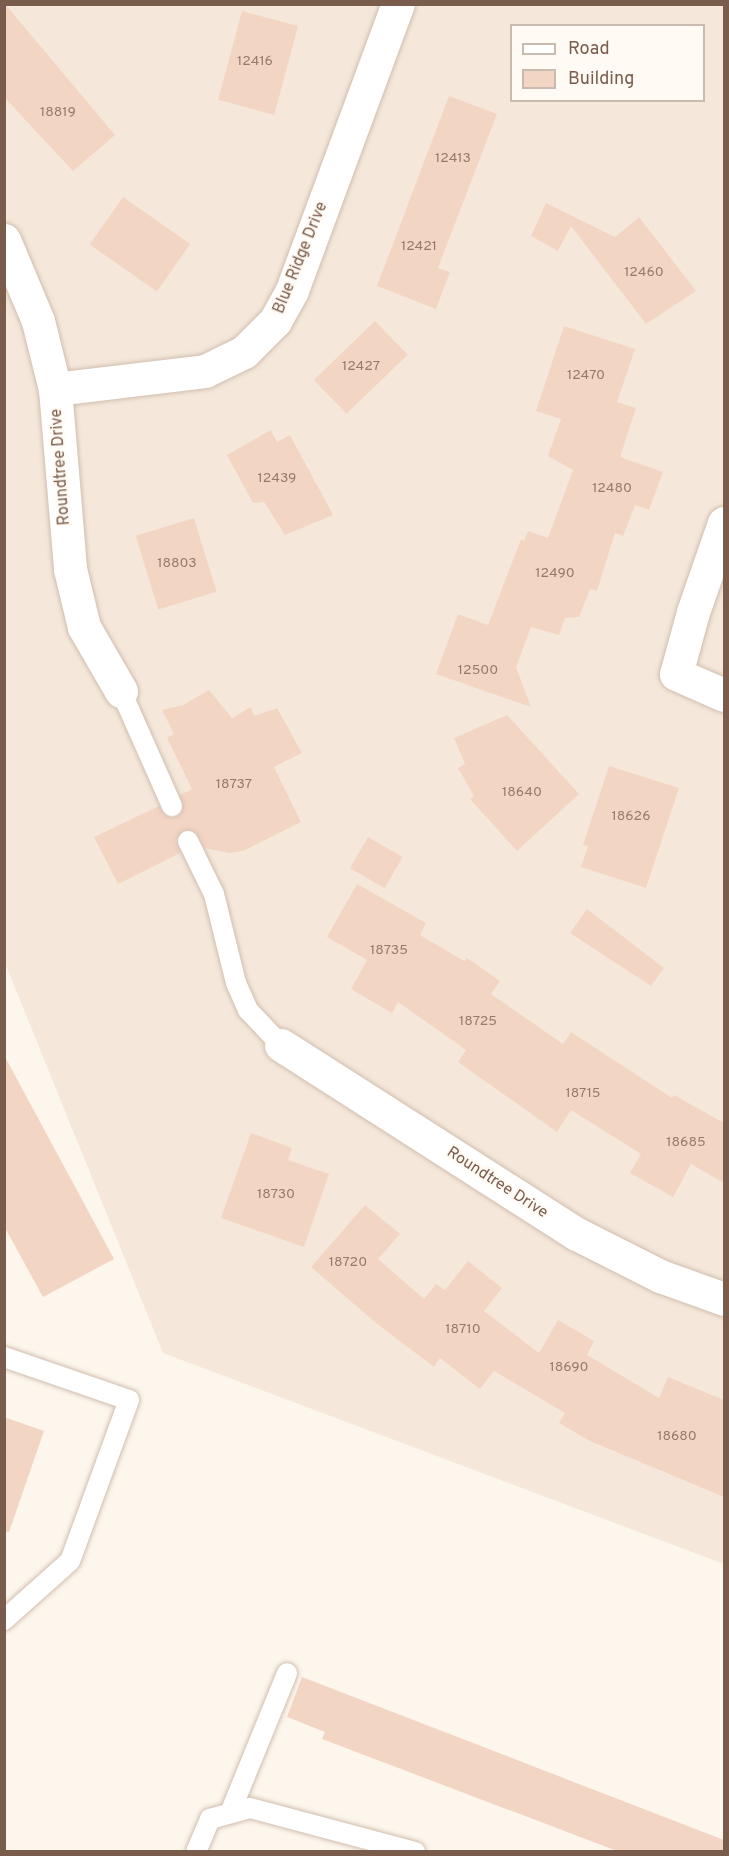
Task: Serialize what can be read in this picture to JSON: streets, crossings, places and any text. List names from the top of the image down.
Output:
{
  "streets": {
    "street": ["Blue Ridge Drive", "Roundtree Drive"]
  },
  "crossings": [
    ["Blue Ridge Drive", "Roundtree Drive"]
  ],
  "house_numbers": [
    "12416",
    "18819",
    "12413",
    "12421",
    "12460",
    "12427",
    "12470",
    "12439",
    "12480",
    "18803",
    "12490",
    "12500",
    "18737",
    "18640",
    "18626",
    "18735",
    "18725",
    "18715",
    "18685",
    "18730",
    "18720",
    "18710",
    "18690",
    "18680"
  ],
  "legend": ["Road", "Building"]
}
